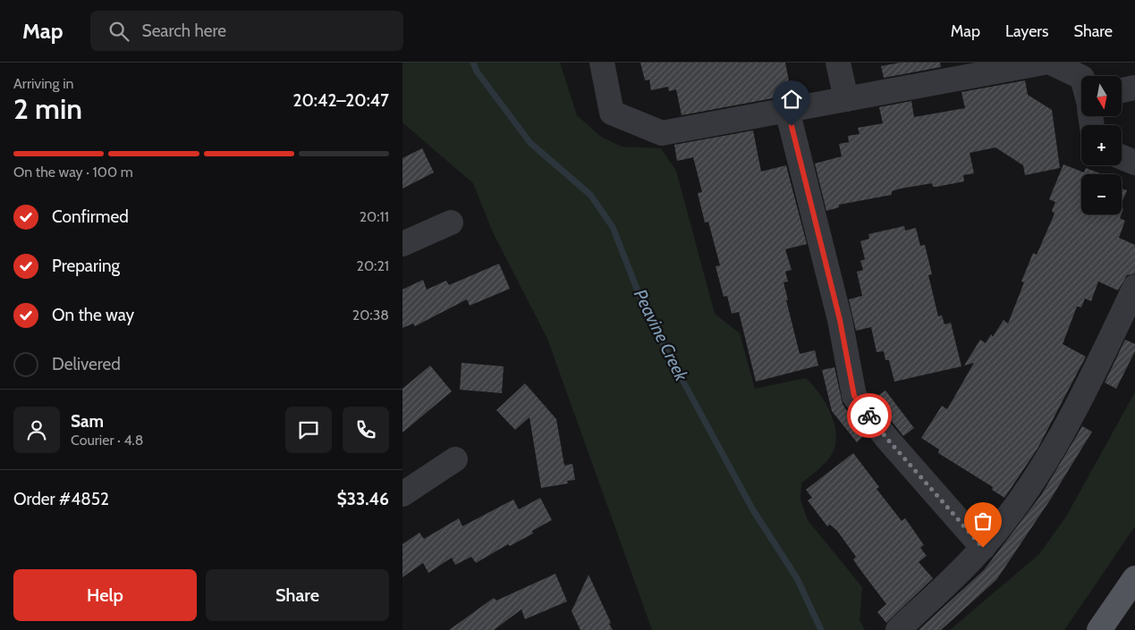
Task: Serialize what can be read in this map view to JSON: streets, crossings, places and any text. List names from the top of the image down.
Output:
{
  "water": ["Peavine Creek"],
  "north": "bottom",
  "page": {
    "header": "Map",
    "search": "Search here",
    "nav": ["Map", "Layers", "Share"],
    "heading": ["2 min", "Arriving in", "20:42–20:47"],
    "panel": [
      "Sam",
      "Courier · 4.8",
      "Order #4852",
      "$33.46"
    ],
    "map_buttons": ["+", "−"],
    "bar": "On the way · 100 m",
    "list": [
      ["Confirmed", "20:11"],
      ["Preparing", "20:21"],
      ["On the way", "20:38"],
      "Delivered"
    ],
    "buttons": ["Help", "Share"]
  }
}
